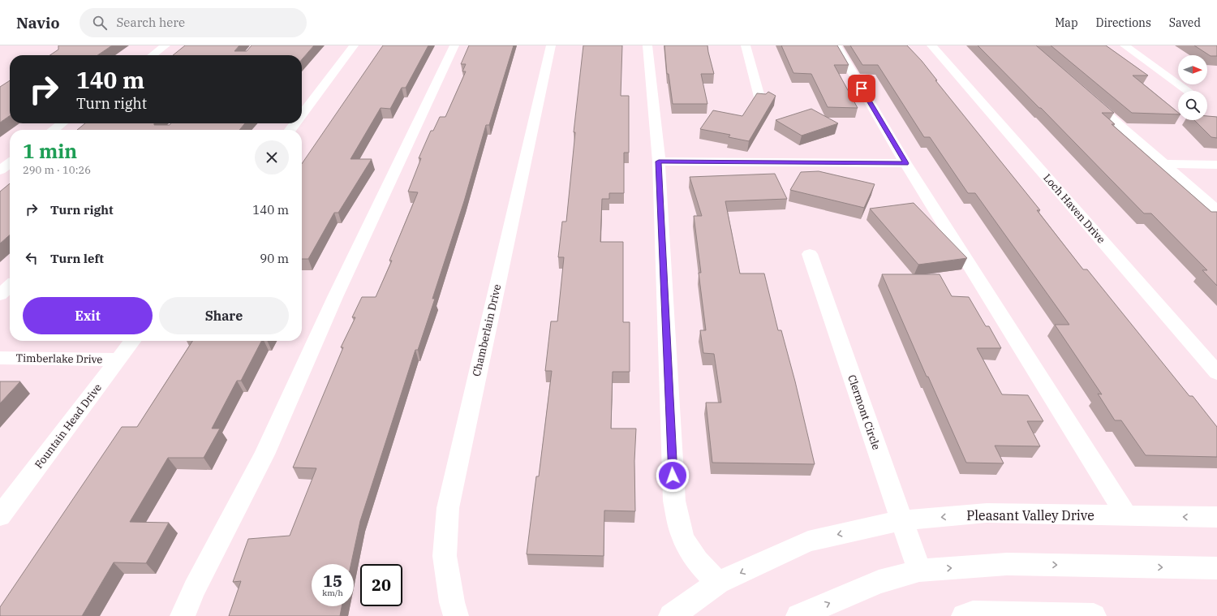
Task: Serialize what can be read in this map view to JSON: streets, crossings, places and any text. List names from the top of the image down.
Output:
{
  "streets": {
    "street": [
      "Loch Haven Drive",
      "Chamberlain Drive",
      "Timberlake Drive",
      "Clermont Circle",
      "Fountain Head Drive",
      "Pleasant Valley Drive"
    ]
  },
  "crossings": [
    ["Timberlake Drive", "Fountain Head Drive"],
    ["Clermont Circle", "Pleasant Valley Drive"]
  ],
  "north": "right",
  "page": {
    "header": "Navio",
    "search": "Search here",
    "nav": ["Map", "Directions", "Saved"],
    "turn": ["140 m", "Turn right"],
    "heading": ["1 min", "290 m · 10:26"],
    "list": [
      {
        "name": "Turn right",
        "value": "140 m"
      },
      {
        "name": "Turn left",
        "value": "90 m"
      }
    ],
    "buttons": ["Exit", "Share"],
    "speed": "15 km/h",
    "limit": "20"
  }
}
